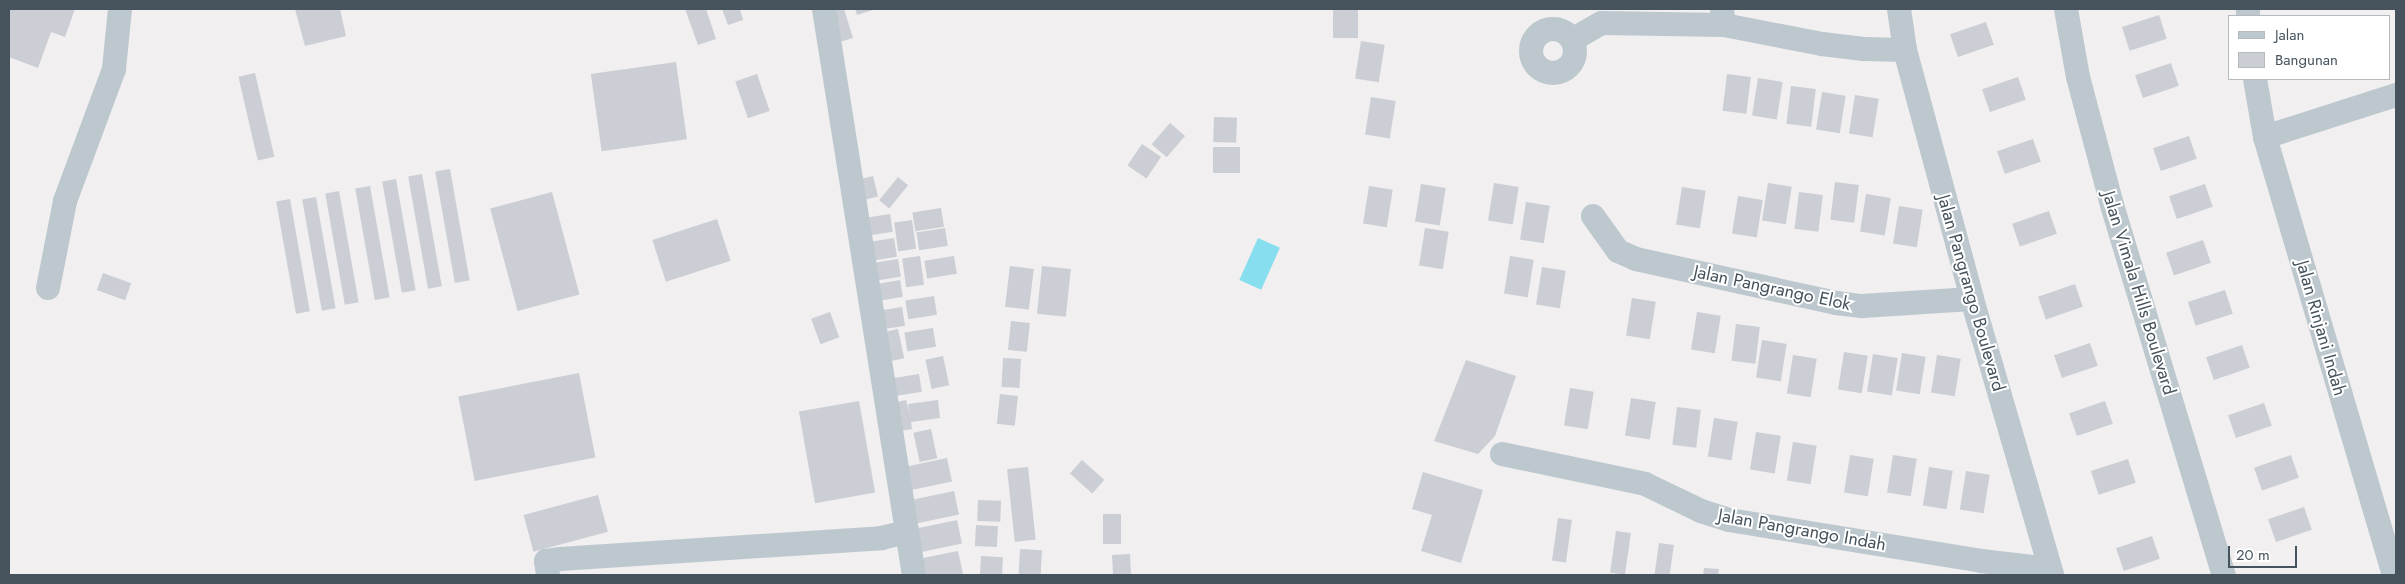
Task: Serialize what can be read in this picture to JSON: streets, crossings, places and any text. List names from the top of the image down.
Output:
{
  "streets": {
    "street": [
      "Jalan Pangrango Elok",
      "Jalan Pangrango Boulevard",
      "Jalan Vimala Hills Boulevard",
      "Jalan Rinjani Indah",
      "Jalan Pangrango Indah"
    ]
  },
  "crossings": [
    ["Jalan Pangrango Elok", "Jalan Pangrango Boulevard"],
    ["Jalan Pangrango Boulevard", "Jalan Pangrango Indah"]
  ],
  "legend": ["Jalan", "Bangunan"],
  "scale_bar": "20 m"
}
